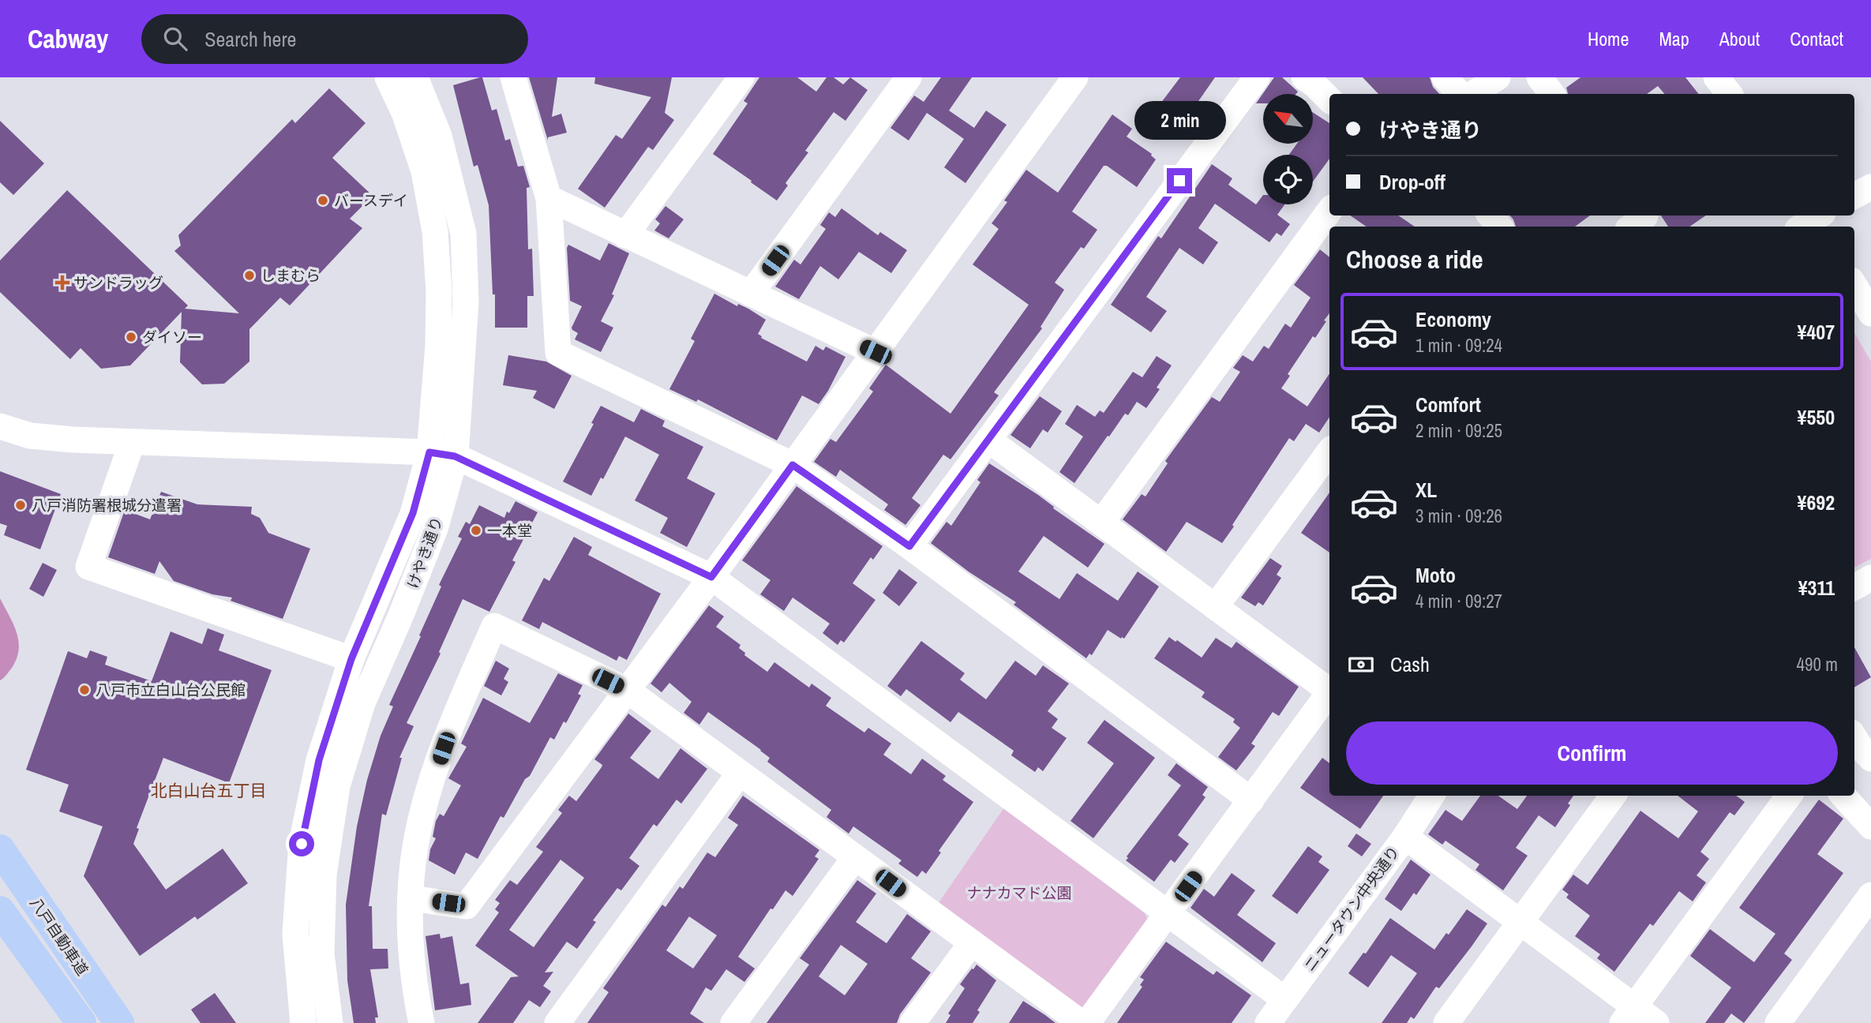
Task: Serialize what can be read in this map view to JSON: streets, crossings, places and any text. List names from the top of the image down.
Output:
{
  "streets": {
    "highway": ["八戸自動車道"],
    "street": ["けやき通り", "ニュータウン中央通り"]
  },
  "districts": ["北白山台五丁目"],
  "parks": ["ナナカマド公園"],
  "places": {
    "other": [
      "バースデイ",
      "しまむら",
      "ダイソー",
      "八戸消防署根城分遣署",
      "一本堂",
      "八戸市立白山台公民館"
    ],
    "health": ["サンドラッグ"]
  },
  "north": "top left",
  "page": {
    "header": "Cabway",
    "search": "Search here",
    "nav": [
      "Home",
      "Map",
      "About",
      "Contact"
    ],
    "banner": ["けやき通り", "Drop-off"],
    "bubble": "2 min",
    "heading": "Choose a ride",
    "list": [
      {
        "name": "Economy",
        "note": "1 min · 09:24",
        "value": "¥407"
      },
      {
        "name": "Comfort",
        "note": "2 min · 09:25",
        "value": "¥550"
      },
      {
        "name": "XL",
        "note": "3 min · 09:26",
        "value": "¥692"
      },
      {
        "name": "Moto",
        "note": "4 min · 09:27",
        "value": "¥311"
      }
    ],
    "pay": ["Cash", "490 m"],
    "buttons": "Confirm"
  }
}
